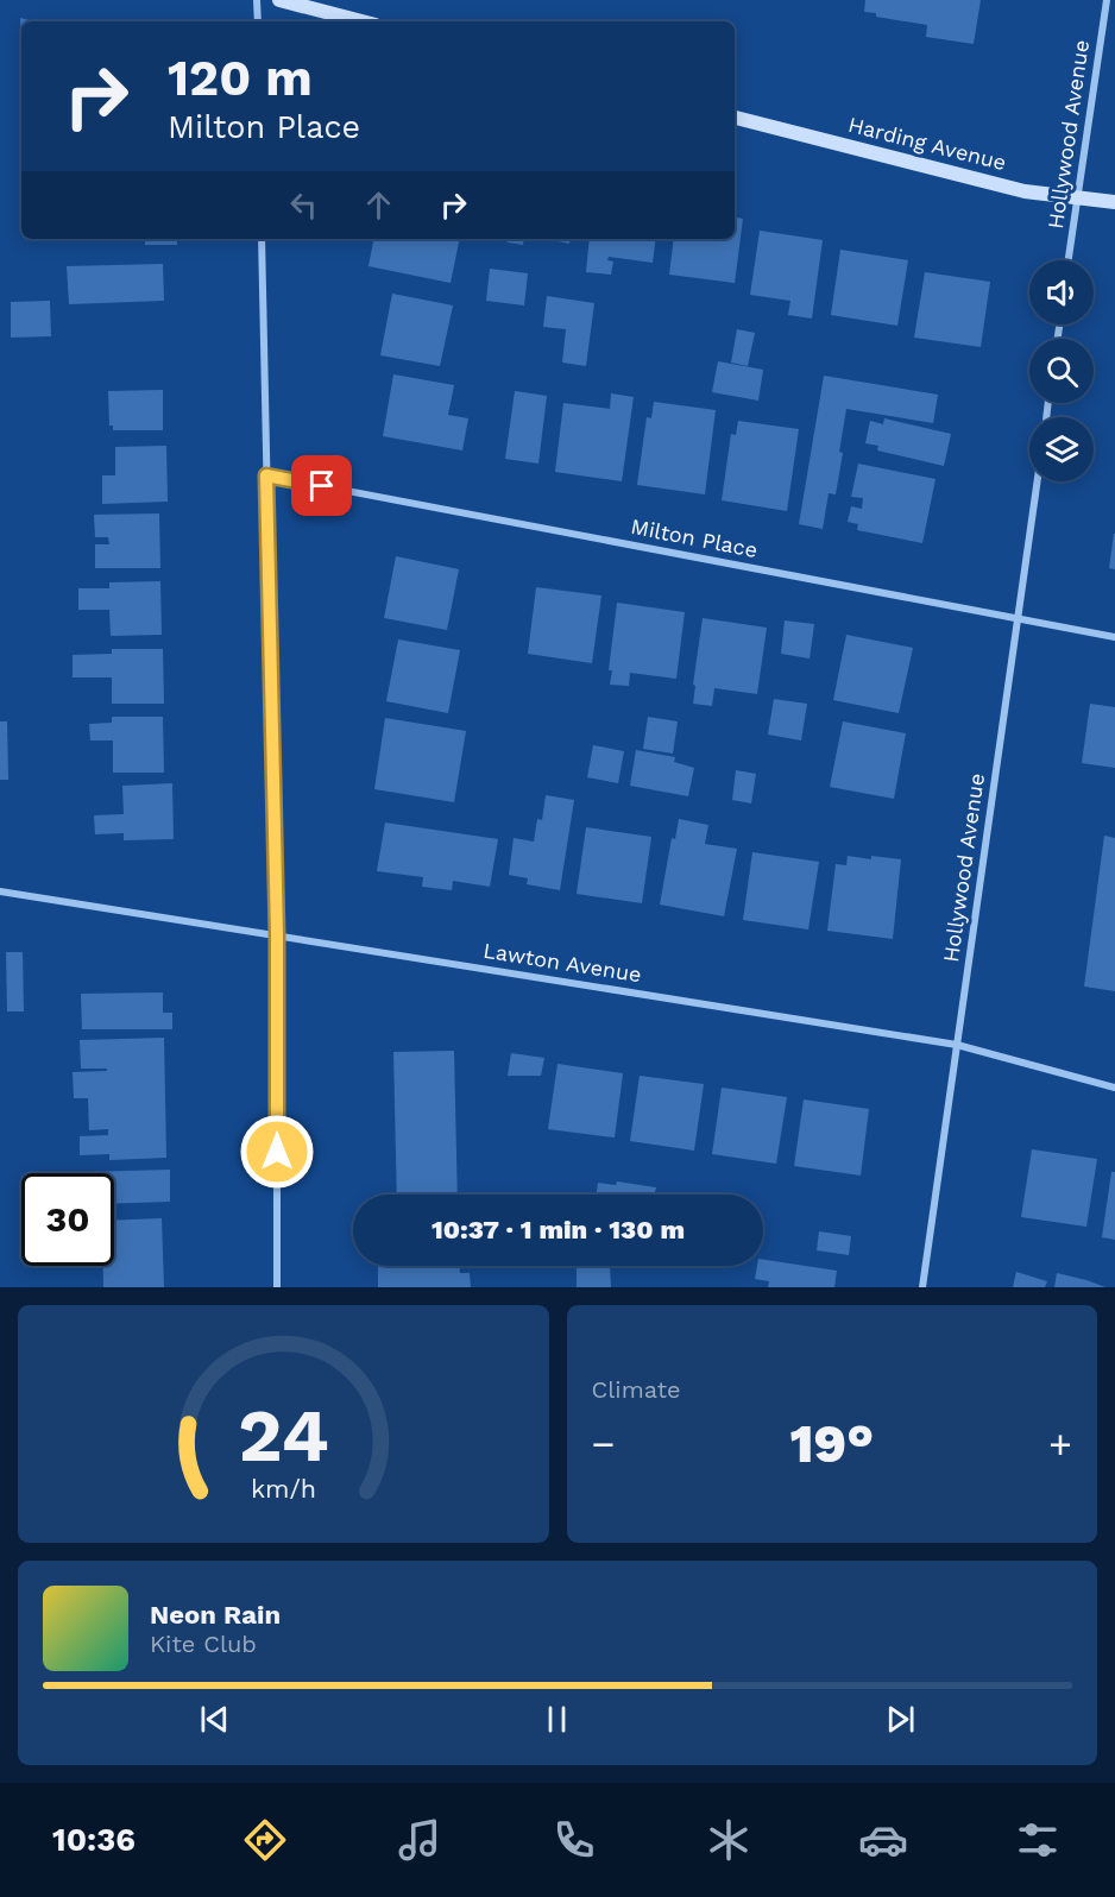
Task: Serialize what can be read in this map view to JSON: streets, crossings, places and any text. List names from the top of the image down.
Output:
{
  "streets": {
    "street": [
      "Hollywood Avenue",
      "Harding Avenue",
      "Milton Place",
      "Lawton Avenue"
    ]
  },
  "crossings": [
    ["Hollywood Avenue", "Harding Avenue"],
    ["Hollywood Avenue", "Milton Place"],
    ["Hollywood Avenue", "Lawton Avenue"]
  ],
  "page": {
    "turn": ["120 m", "Milton Place"],
    "limit": "30",
    "trip": "10:37 · 1 min · 130 m",
    "tile": "Climate",
    "heat": ["−", "19°", "+"],
    "song": ["Neon Rain", "Kite Club"],
    "tabs": "10:36",
    "gauge": ["24", "km/h"]
  }
}
